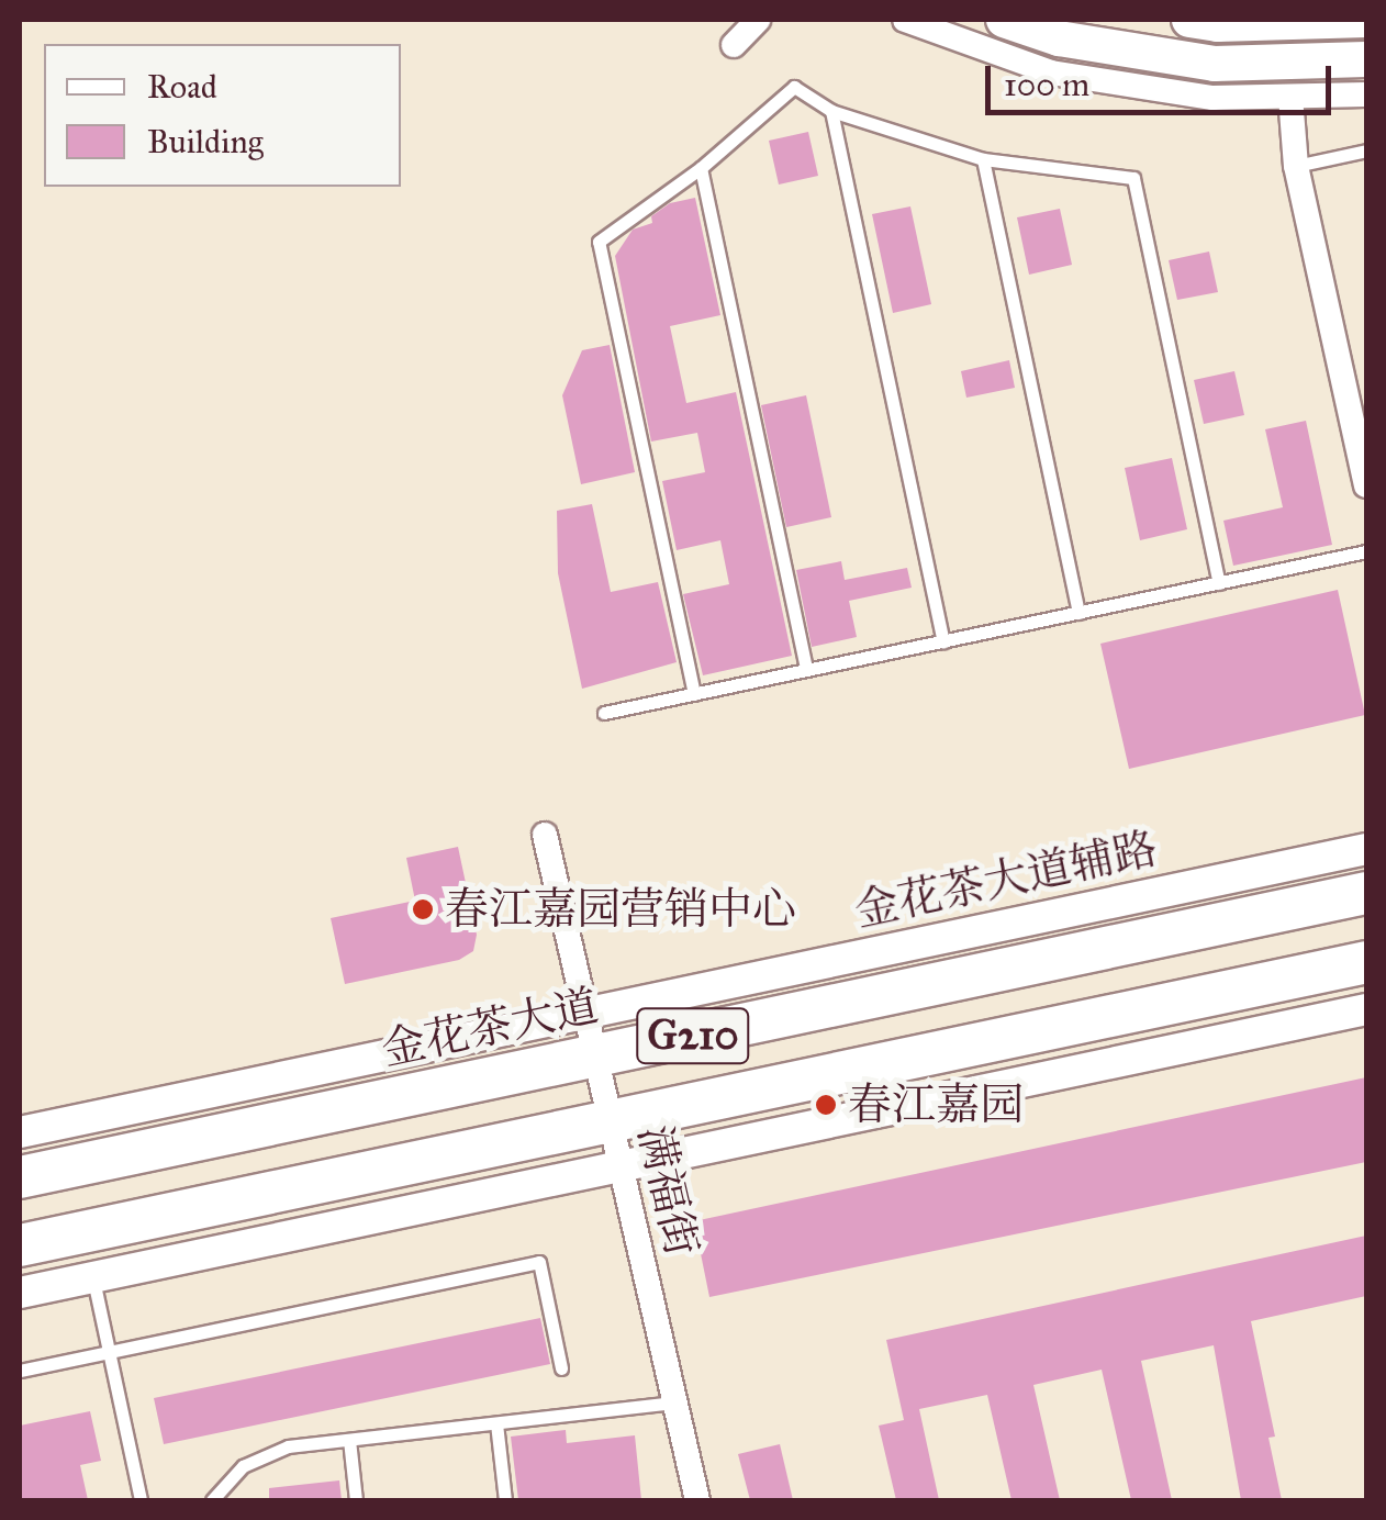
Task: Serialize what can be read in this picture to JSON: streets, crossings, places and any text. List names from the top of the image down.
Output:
{
  "streets": {
    "highway": ["金花茶大道", "G210"],
    "street": ["金花茶大道辅路", "满福街"]
  },
  "crossings": [
    ["金花茶大道辅路", "满福街"],
    ["金花茶大道", "满福街"],
    ["G210", "满福街"]
  ],
  "places": ["春江嘉园营销中心", "春江嘉园"],
  "legend": ["Road", "Building"],
  "scale_bar": "100 m"
}
